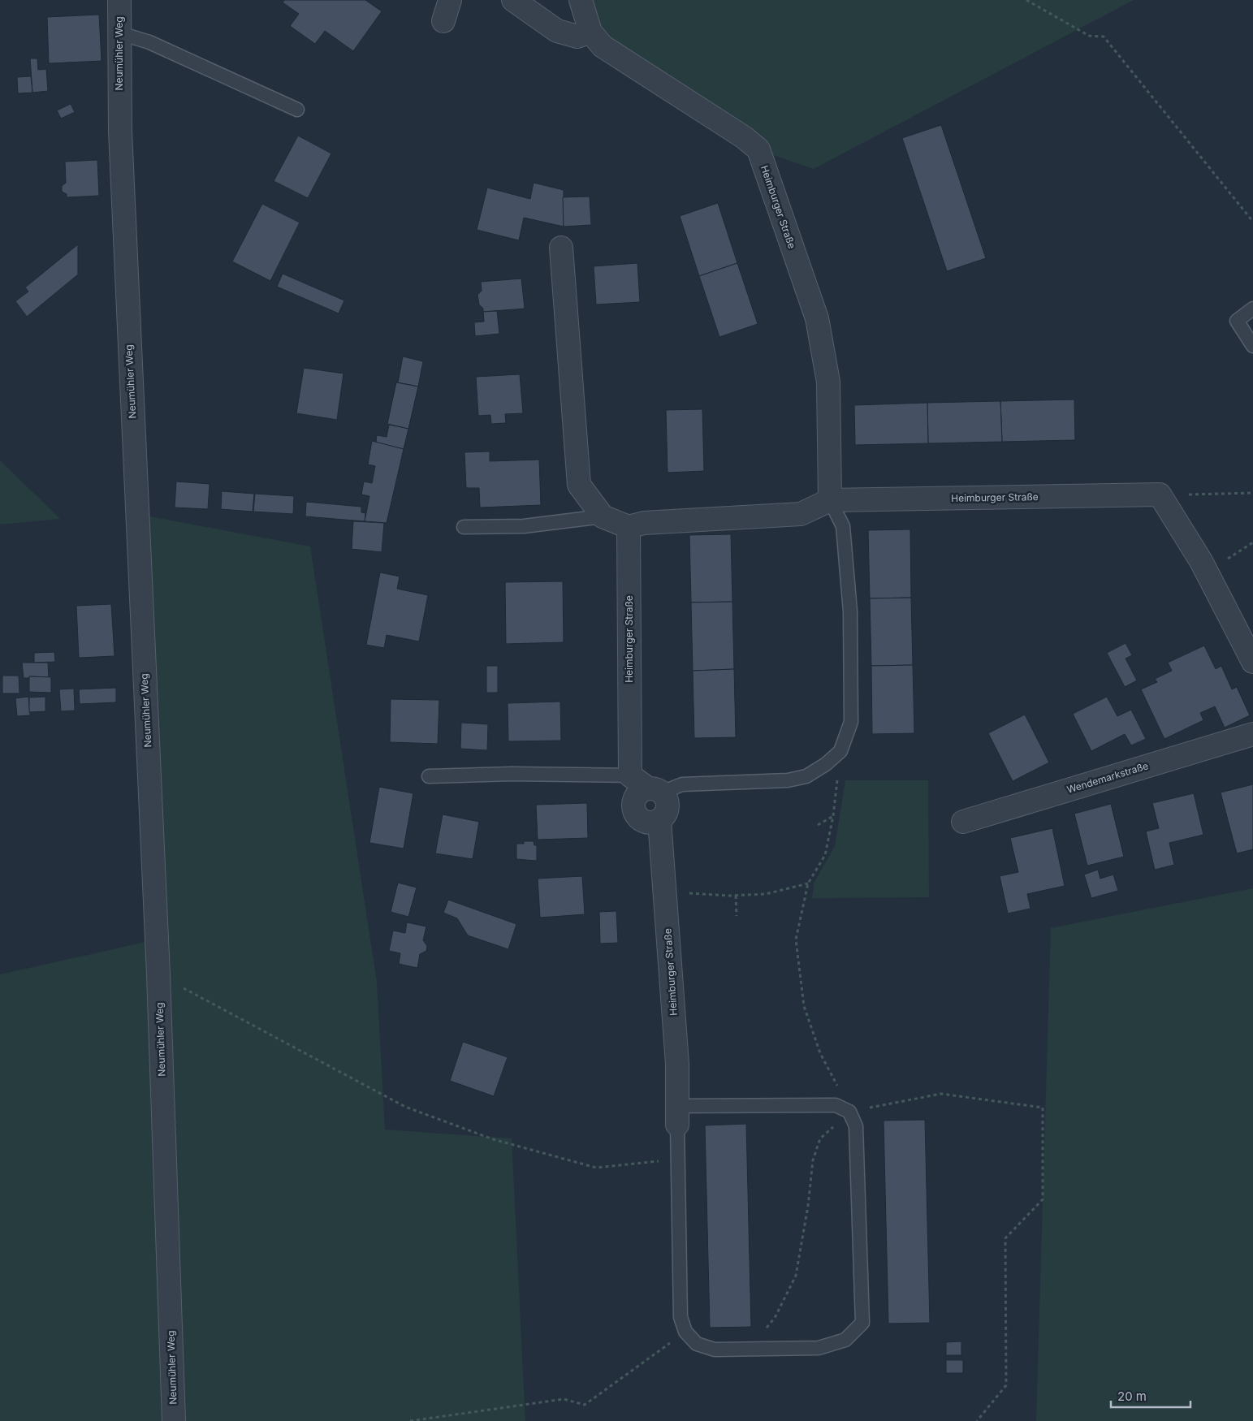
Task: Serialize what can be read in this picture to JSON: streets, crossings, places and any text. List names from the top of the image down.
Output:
{
  "streets": {
    "street": ["Neumühler Weg", "Heimburger Straße", "Wendemarkstraße"]
  },
  "scale_bar": "20 m"
}
